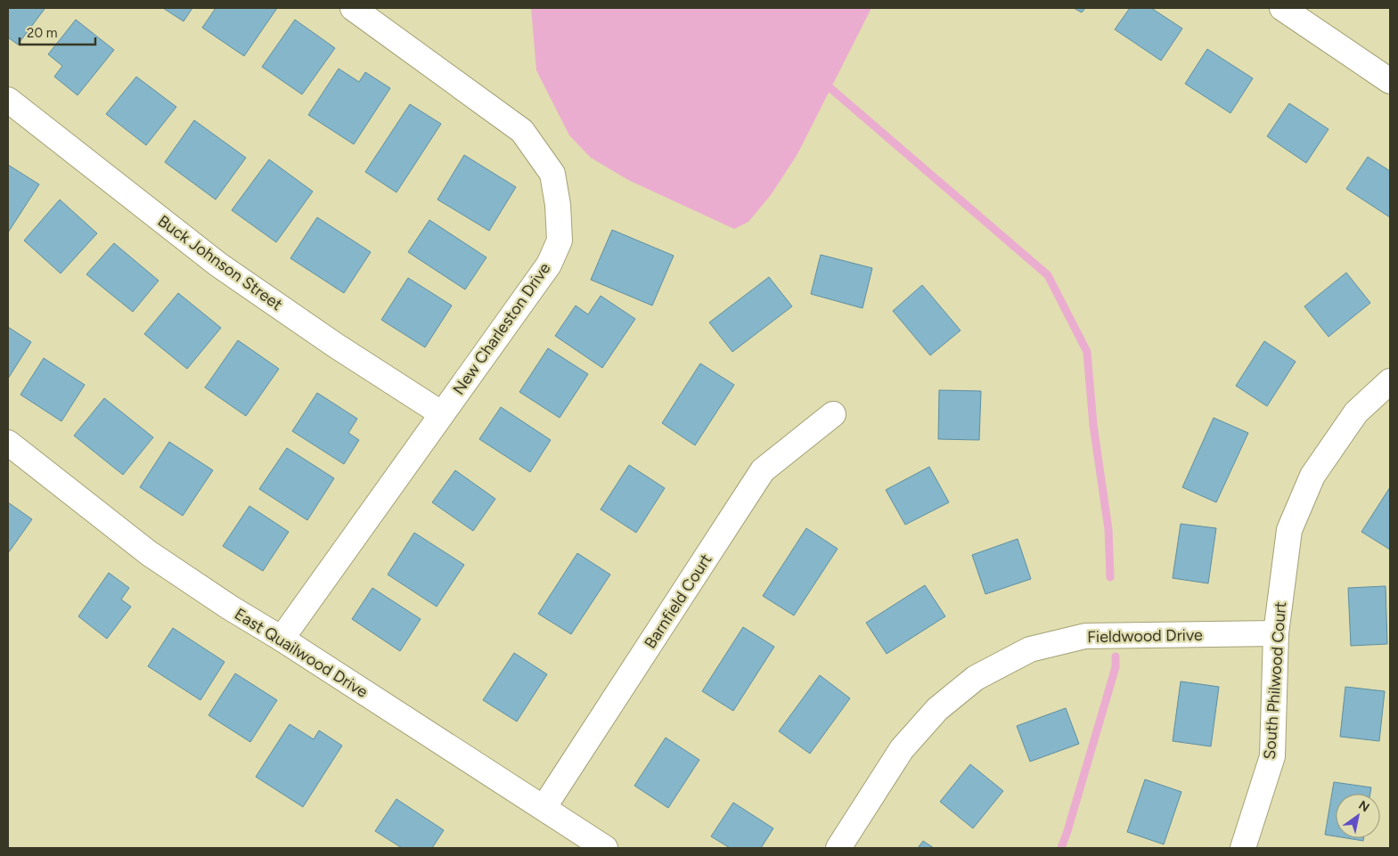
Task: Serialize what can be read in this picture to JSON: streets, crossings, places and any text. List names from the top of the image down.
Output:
{
  "streets": {
    "street": [
      "Buck Johnson Street",
      "New Charleston Drive",
      "Barnfield Court",
      "Fieldwood Drive",
      "East Quailwood Drive",
      "South Philwood Court"
    ]
  },
  "crossings": [
    ["Buck Johnson Street", "New Charleston Drive"],
    ["New Charleston Drive", "East Quailwood Drive"],
    ["Barnfield Court", "East Quailwood Drive"],
    ["Fieldwood Drive", "South Philwood Court"]
  ],
  "scale_bar": "20 m",
  "north": "top right"
}
